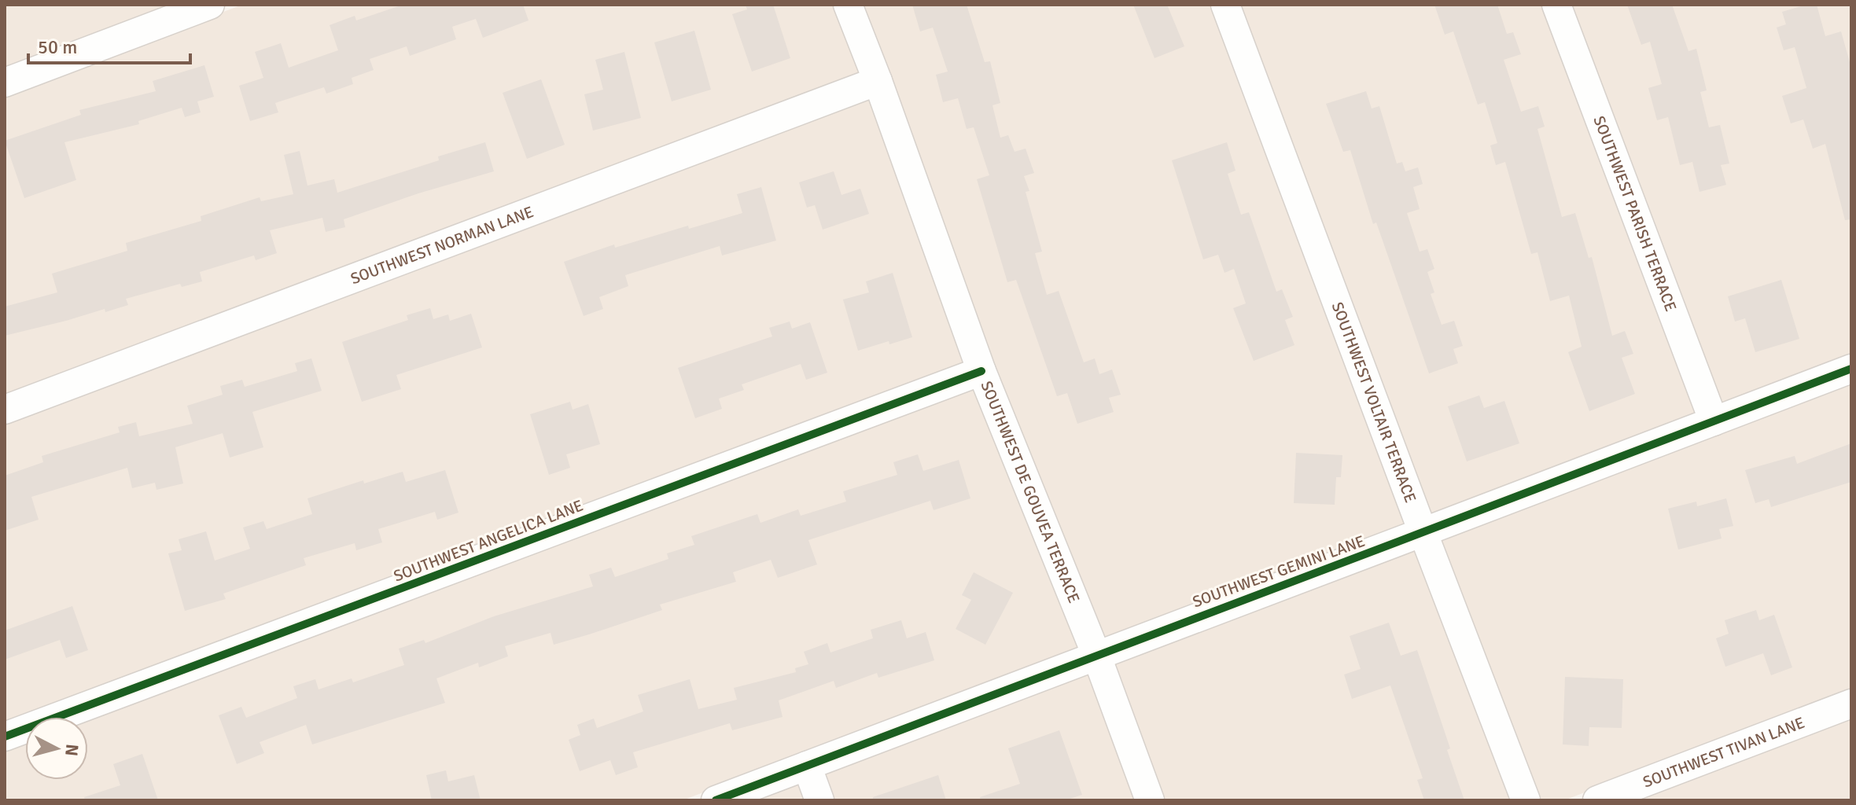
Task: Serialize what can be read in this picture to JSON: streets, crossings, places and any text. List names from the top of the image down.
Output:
{
  "streets": {
    "street": [
      "SOUTHWEST PARISH TERRACE",
      "SOUTHWEST NORMAN LANE",
      "SOUTHWEST VOLTAIR TERRACE",
      "SOUTHWEST DE GOUVEA TERRACE",
      "SOUTHWEST ANGELICA LANE",
      "SOUTHWEST GEMINI LANE",
      "SOUTHWEST TIVAN LANE"
    ]
  },
  "crossings": [
    ["SOUTHWEST PARISH TERRACE", "SOUTHWEST GEMINI LANE"],
    ["SOUTHWEST NORMAN LANE", "SOUTHWEST DE GOUVEA TERRACE"],
    ["SOUTHWEST VOLTAIR TERRACE", "SOUTHWEST GEMINI LANE"],
    ["SOUTHWEST DE GOUVEA TERRACE", "SOUTHWEST ANGELICA LANE"],
    ["SOUTHWEST DE GOUVEA TERRACE", "SOUTHWEST GEMINI LANE"]
  ],
  "scale_bar": "50 m",
  "north": "right"
}
